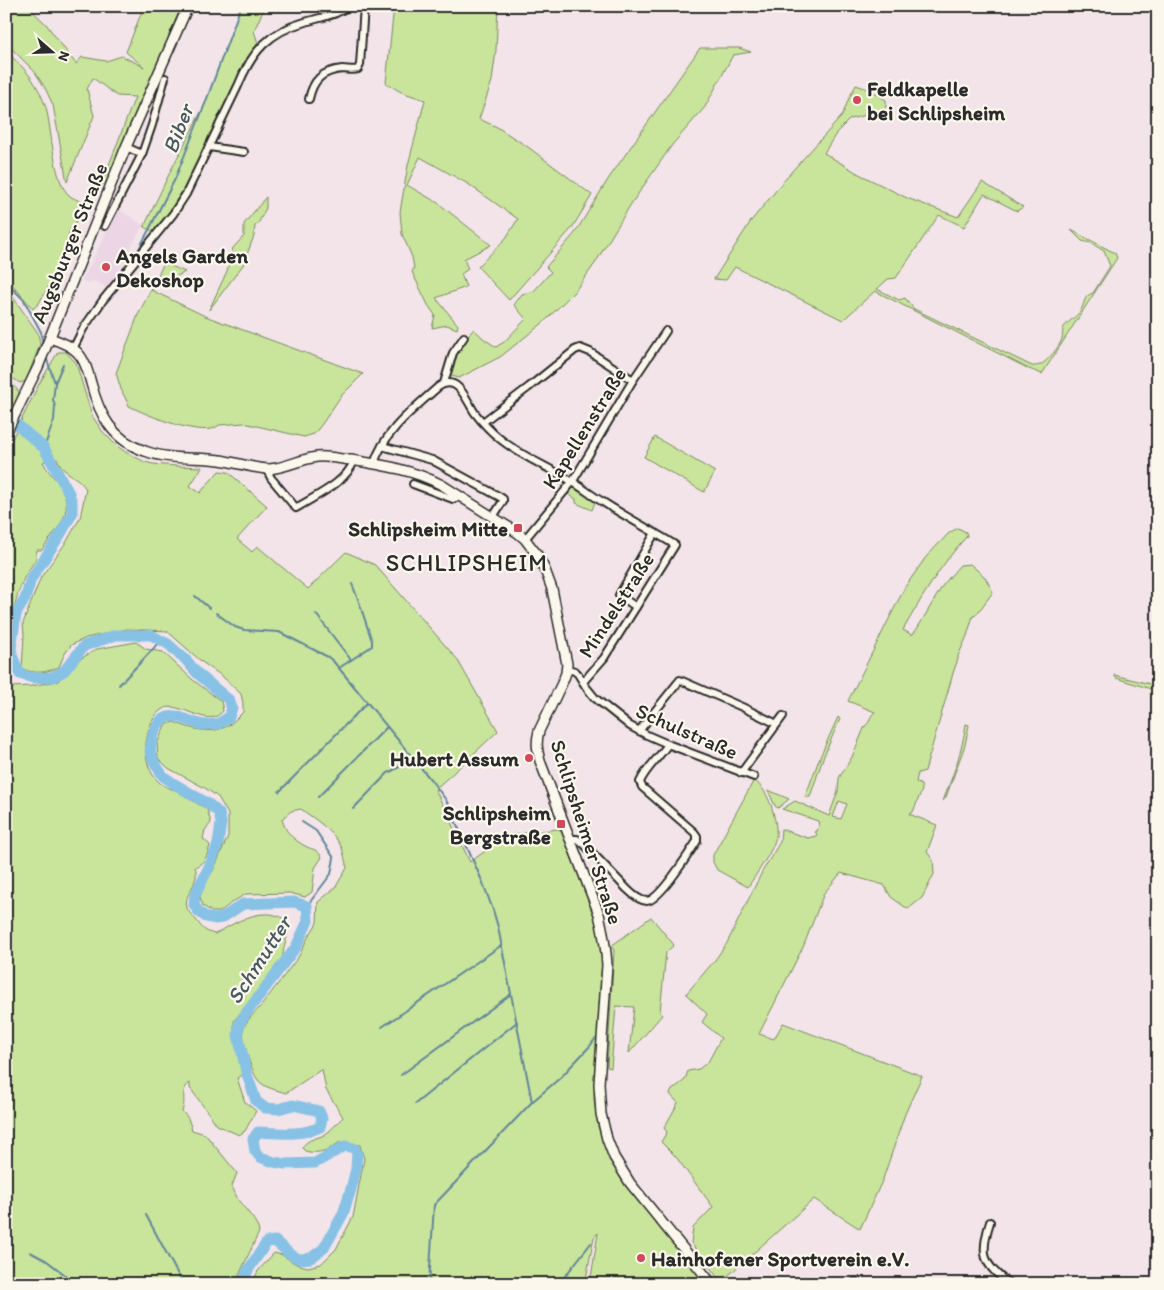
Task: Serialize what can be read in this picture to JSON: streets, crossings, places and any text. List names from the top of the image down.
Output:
{
  "streets": {
    "street": [
      "Augsburger Straße",
      "Kapellenstraße",
      "Mindelstraße",
      "Schulstraße",
      "Schlipsheimer Straße"
    ]
  },
  "crossings": [
    ["Mindelstraße", "Schulstraße"],
    ["Schulstraße", "Schlipsheimer Straße"]
  ],
  "districts": ["SCHLIPSHEIM"],
  "water": ["Biber", "Schmutter"],
  "places": {
    "other": [
      "Feldkapelle bei Schlipsheim",
      "Angels Garden Dekoshop",
      "Hubert Assum",
      "Hainhofener Sportverein e.V."
    ],
    "transit": ["Schlipsheim Mitte", "Schlipsheim Bergstraße"]
  },
  "north": "right"
}
